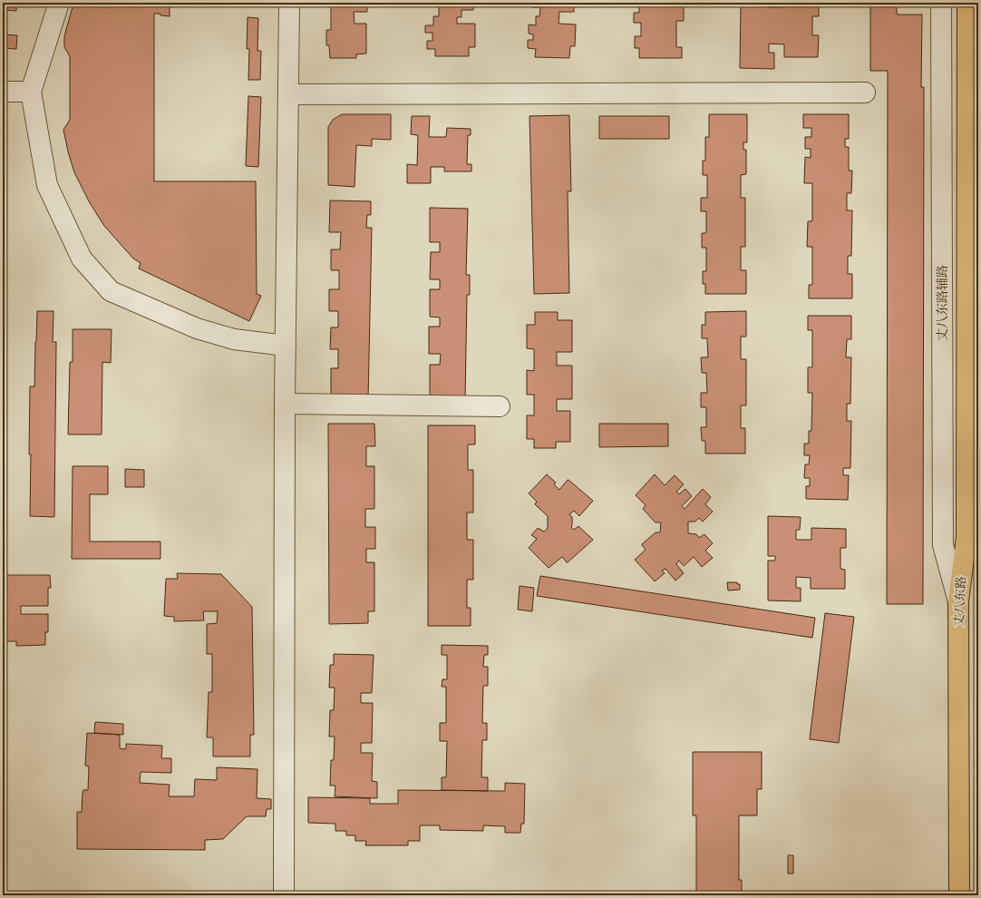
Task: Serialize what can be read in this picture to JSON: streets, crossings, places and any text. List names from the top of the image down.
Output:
{
  "streets": {
    "main road": ["丈八东路"],
    "street": ["丈八东路辅路"]
  },
  "crossings": [
    ["丈八东路辅路", "丈八东路"]
  ]
}
